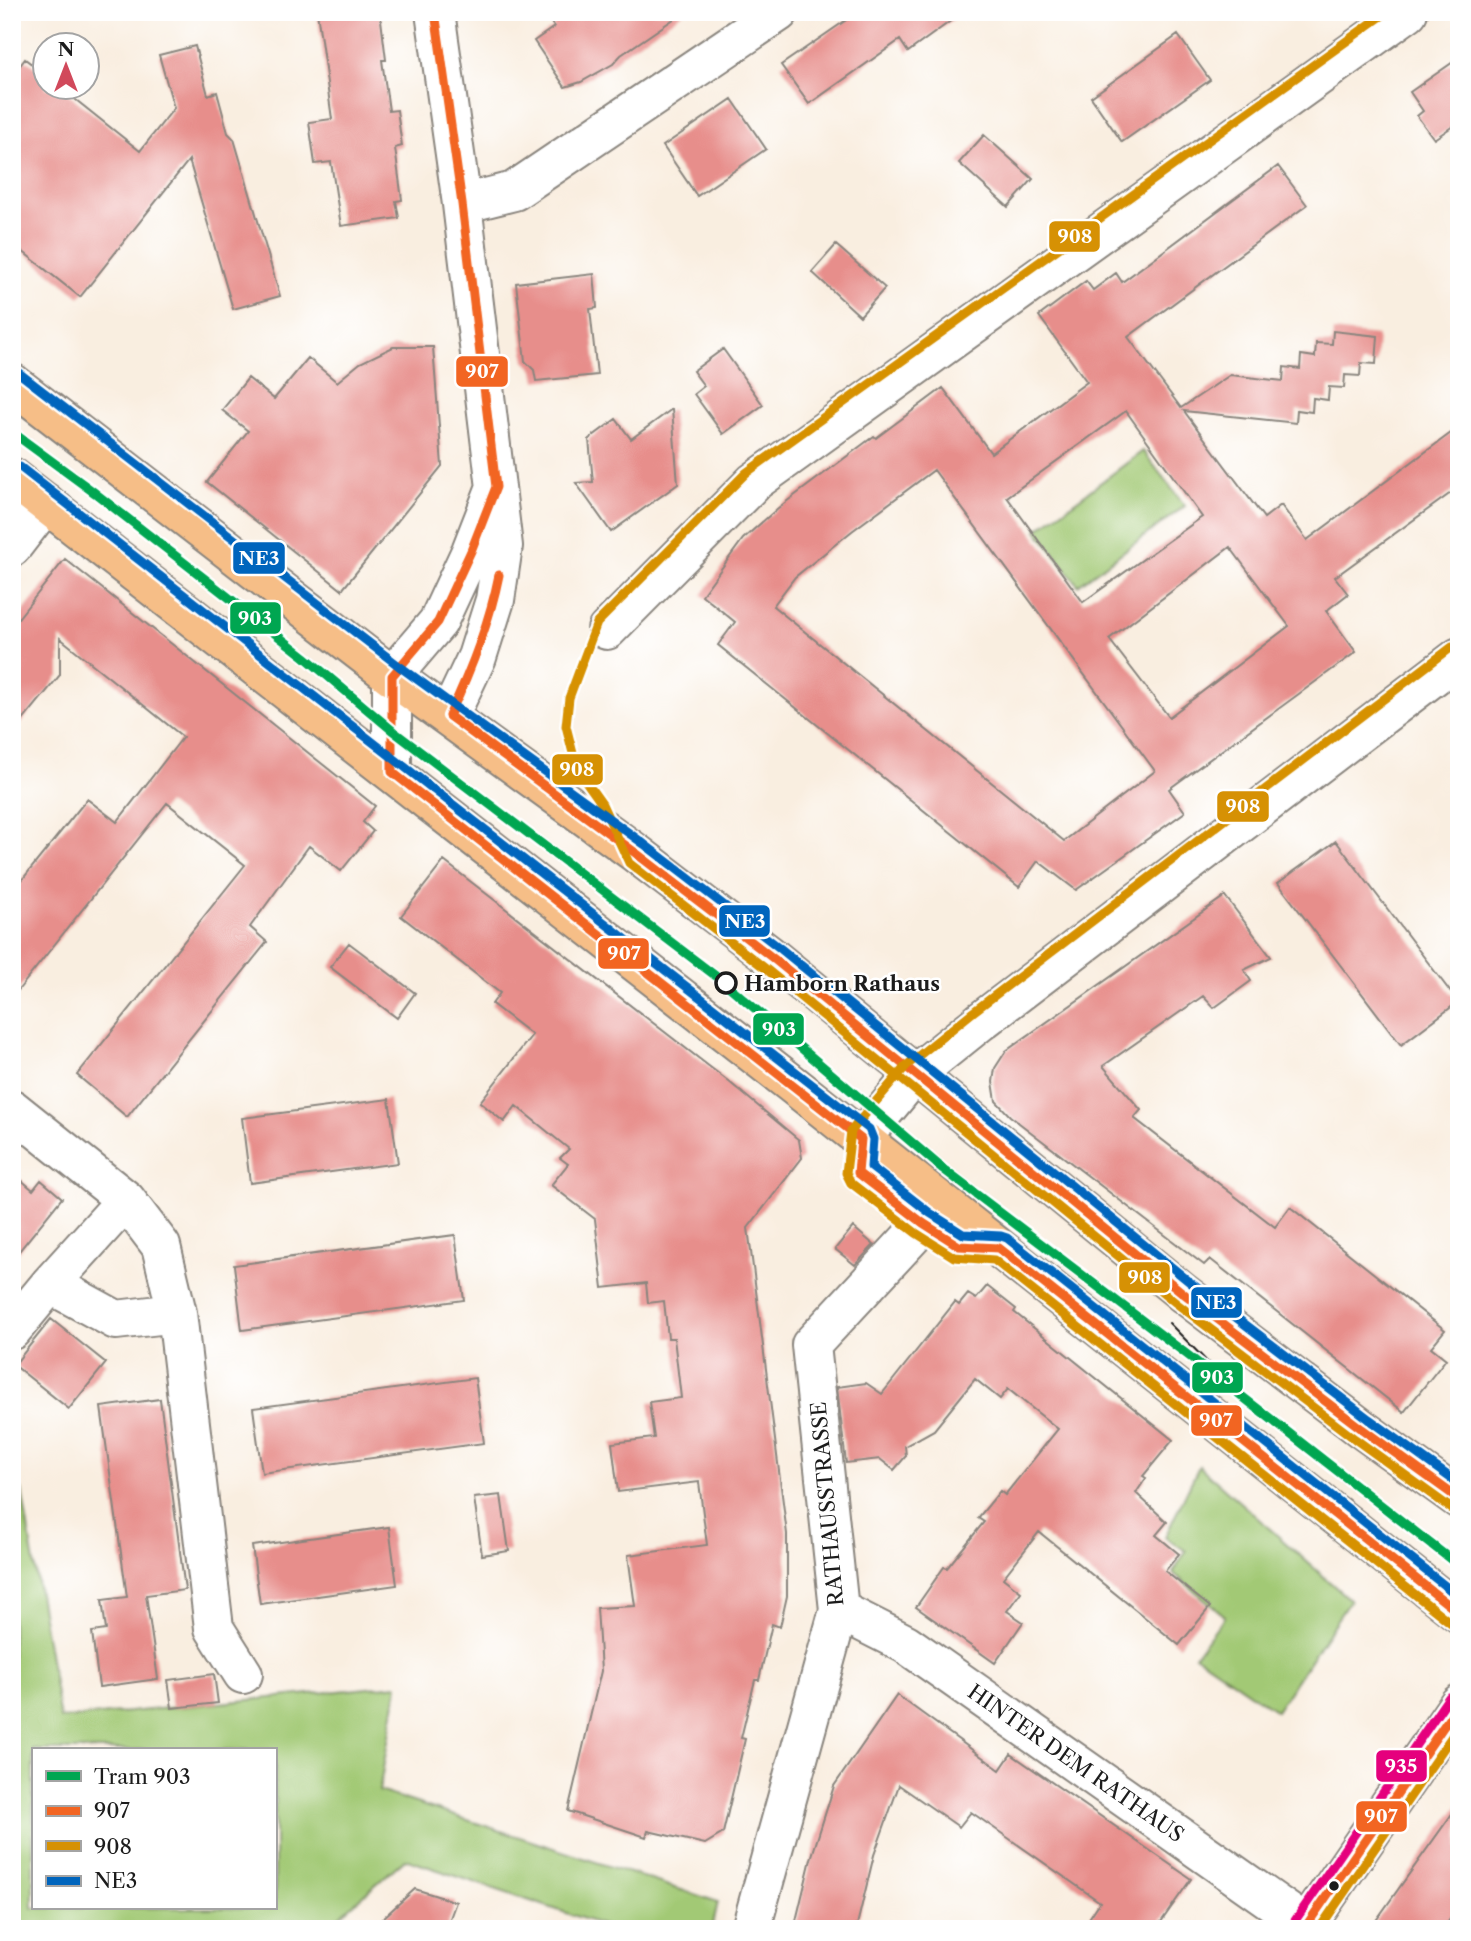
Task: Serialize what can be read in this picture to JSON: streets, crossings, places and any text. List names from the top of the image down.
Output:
{
  "streets": {
    "street": ["RATHAUSSTRASSE", "HINTER DEM RATHAUS"]
  },
  "crossings": [
    ["RATHAUSSTRASSE", "HINTER DEM RATHAUS"]
  ],
  "places": ["Hamborn Rathaus"],
  "lines": [
    "transit line 907",
    "transit line 908",
    "transit line NE3",
    "tram line 903",
    "transit line 935"
  ],
  "legend": [
    "Tram 903",
    "907",
    "908",
    "NE3"
  ],
  "north": "top"
}
